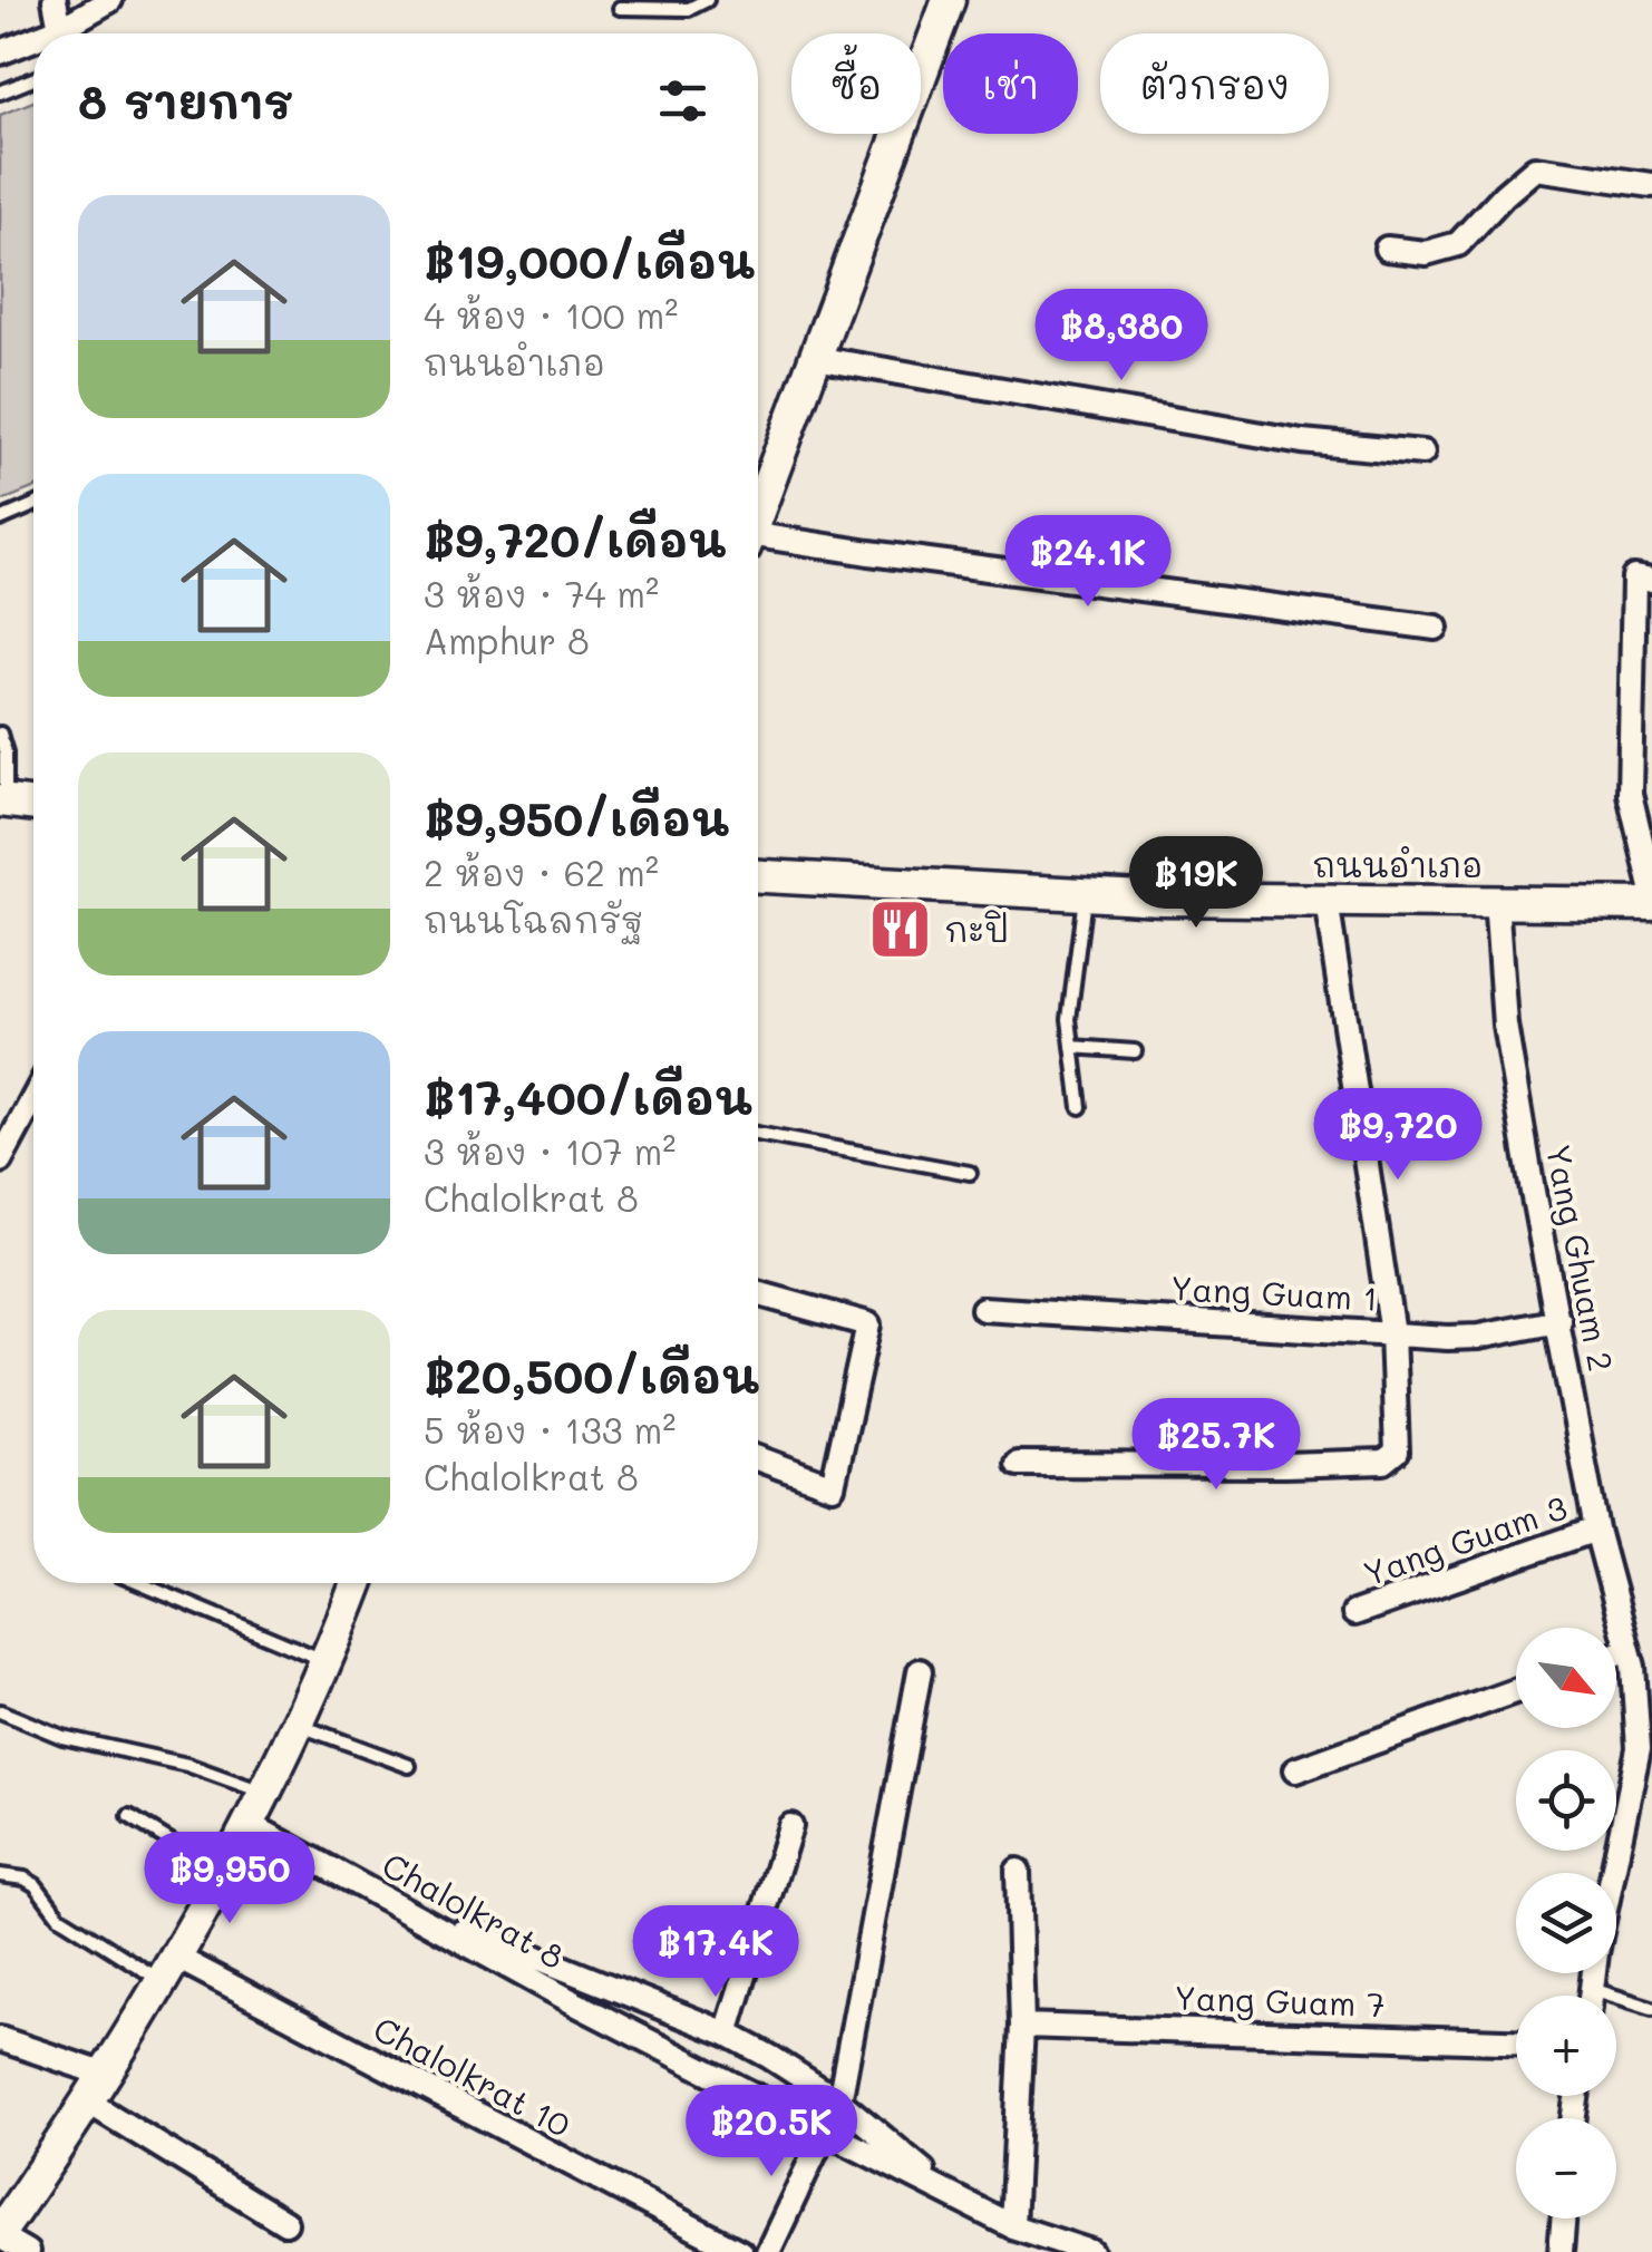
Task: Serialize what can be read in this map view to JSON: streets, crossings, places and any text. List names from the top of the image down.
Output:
{
  "streets": {
    "street": [
      "ถนนอำเภอ",
      "Yang Ghuam 2",
      "Yang Guam 1",
      "Yang Guam 3",
      "Chalolkrat 8",
      "Yang Guam 7",
      "Chalolkrat 10"
    ]
  },
  "crossings": [
    ["ถนนอำเภอ", "Yang Ghuam 2"],
    ["Yang Ghuam 2", "Yang Guam 1"],
    ["Yang Ghuam 2", "Yang Guam 3"]
  ],
  "places": {
    "restaurant": ["กะปิ"]
  },
  "north": "bottom right",
  "page": {
    "chip": ["ซื้อ", "เช่า", "ตัวกรอง"],
    "heading": "8 รายการ",
    "list": [
      {
        "name": "฿19,000/เดือน",
        "note": "4 ห้อง · 100 m² · ถนนอำเภอ"
      },
      {
        "name": "฿9,720/เดือน",
        "note": "3 ห้อง · 74 m² · Amphur 8"
      },
      {
        "name": "฿9,950/เดือน",
        "note": "2 ห้อง · 62 m² · ถนนโฉลกรัฐ"
      },
      {
        "name": "฿17,400/เดือน",
        "note": "3 ห้อง · 107 m² · Chalolkrat 8"
      },
      {
        "name": "฿20,500/เดือน",
        "note": "5 ห้อง · 133 m² · Chalolkrat 8"
      }
    ],
    "price": [
      "฿8,380",
      "฿24.1K",
      "฿19K",
      "฿9,720",
      "฿25.7K",
      "฿9,950",
      "฿17.4K",
      "฿20.5K"
    ],
    "map_buttons": ["+", "−"]
  }
}
